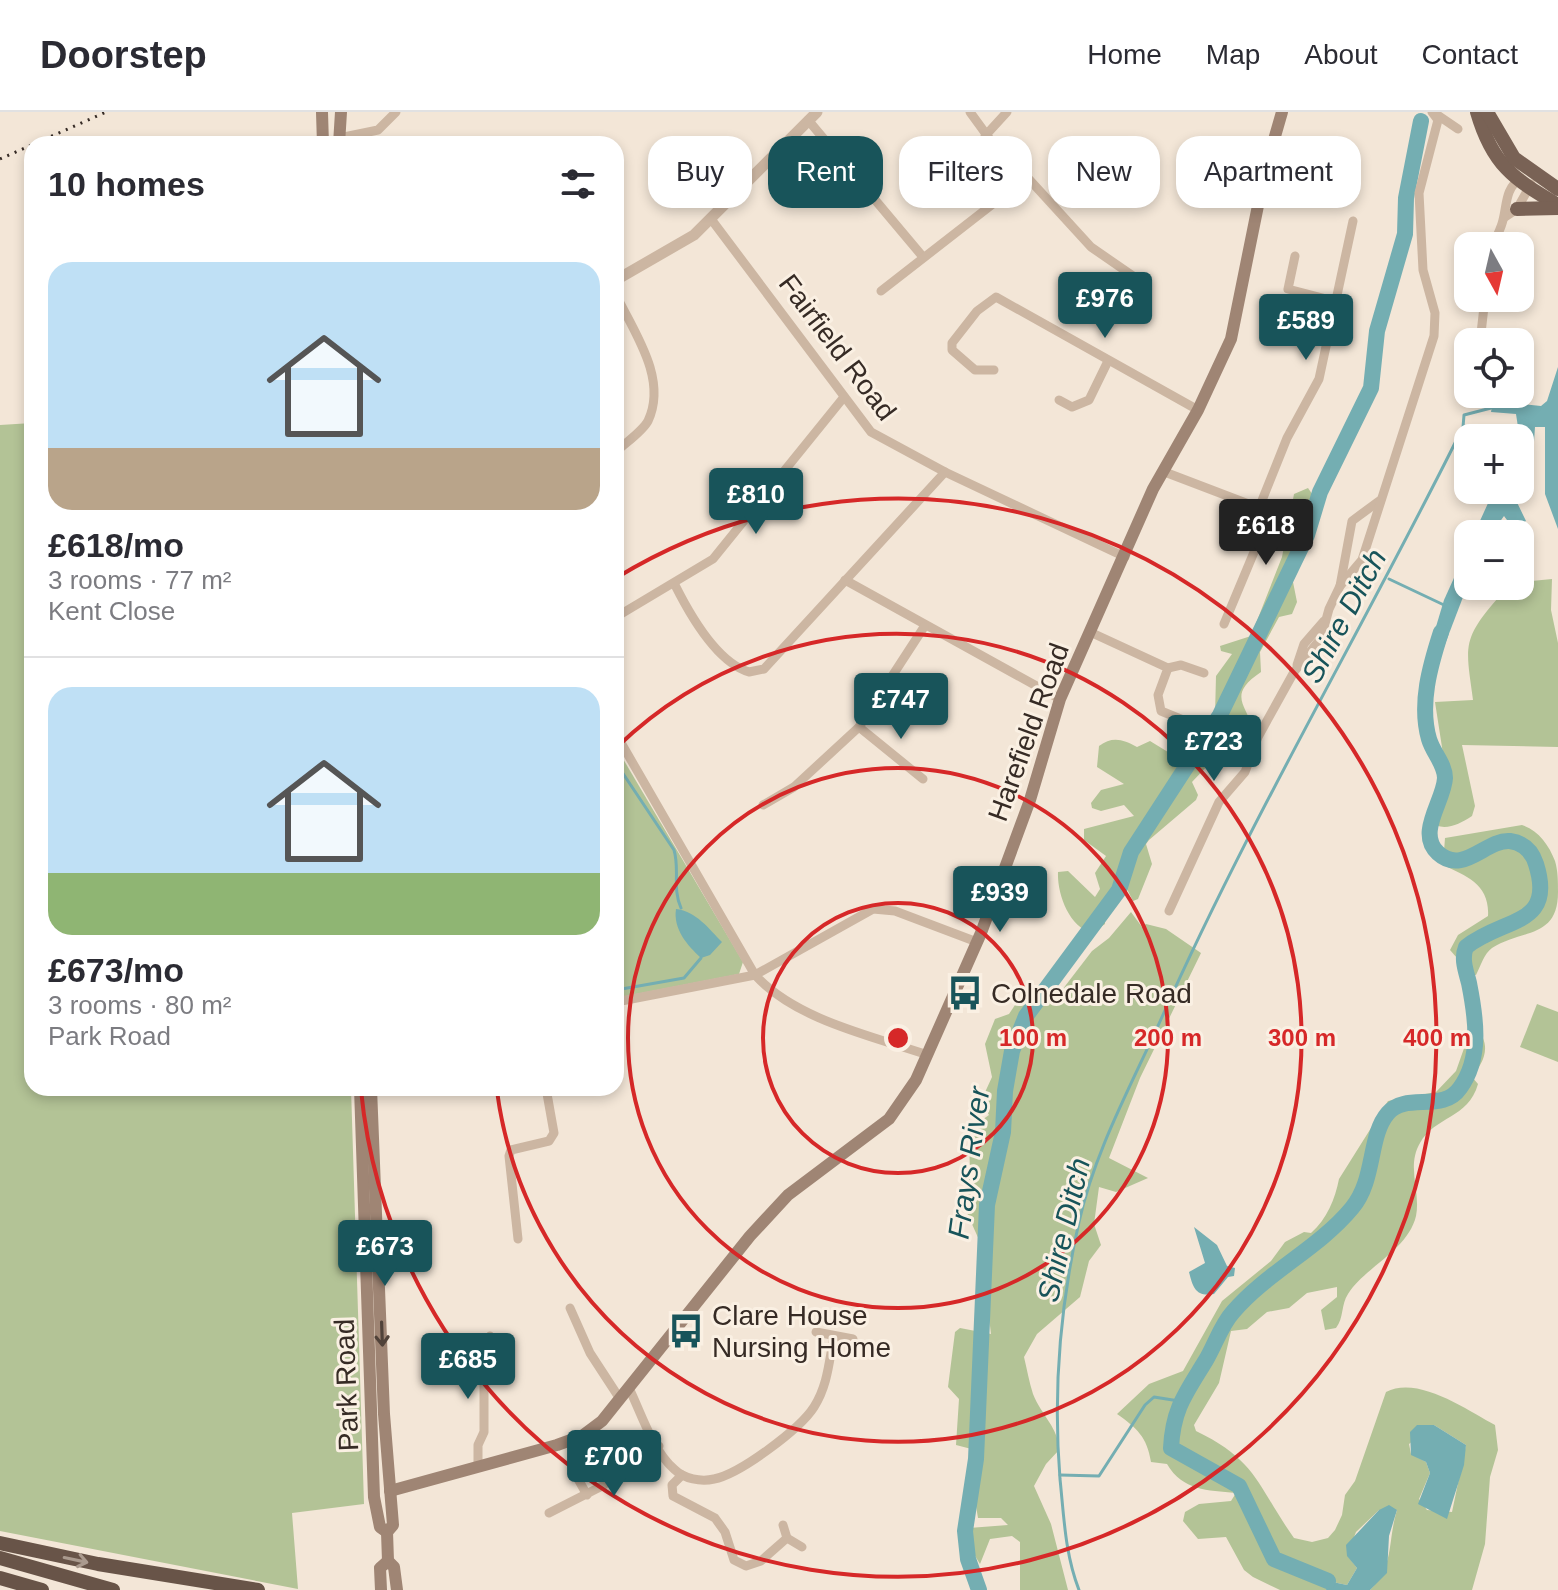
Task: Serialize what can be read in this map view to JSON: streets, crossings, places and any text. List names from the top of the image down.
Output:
{
  "streets": {
    "main road": ["Harefield Road", "Park Road"],
    "street": ["Fairfield Road"]
  },
  "crossings": [
    ["Fairfield Road", "Harefield Road"],
    ["Harefield Road", "Park Road"]
  ],
  "water": ["Shire Ditch", "Frays River"],
  "places": {
    "bus stop": ["Colnedale Road", "Clare House Nursing Home"]
  },
  "north": "bottom",
  "page": {
    "header": "Doorstep",
    "nav": [
      "Home",
      "Map",
      "About",
      "Contact"
    ],
    "chip": [
      "Buy",
      "Rent",
      "Filters",
      "New",
      "Apartment"
    ],
    "heading": "10 homes",
    "map_buttons": ["+", "−"],
    "list": [
      {
        "name": "£618/mo",
        "note": "3 rooms · 77 m² · Kent Close"
      },
      {
        "name": "£673/mo",
        "note": "3 rooms · 80 m² · Park Road"
      }
    ],
    "price": [
      "£976",
      "£589",
      "£810",
      "£618",
      "£747",
      "£723",
      "£939",
      "£673",
      "£685",
      "£700"
    ]
  },
  "rings": [
    "100 m",
    "200 m",
    "300 m",
    "400 m"
  ]
}
